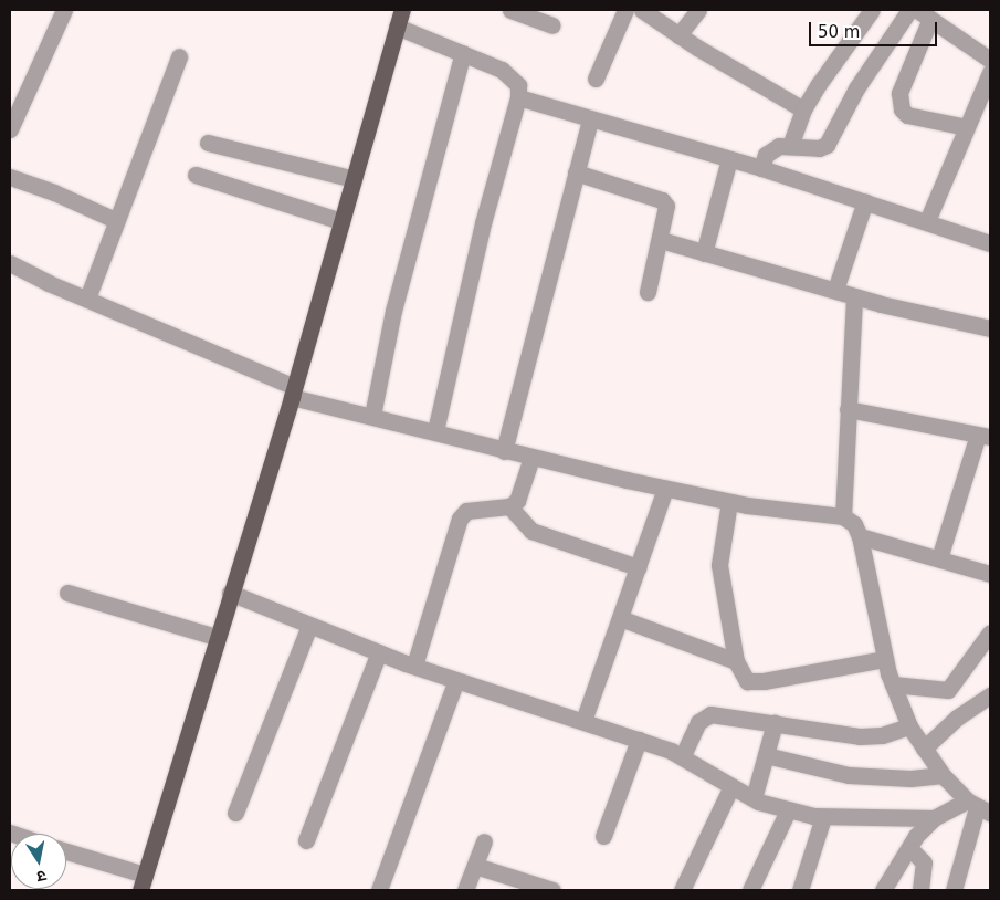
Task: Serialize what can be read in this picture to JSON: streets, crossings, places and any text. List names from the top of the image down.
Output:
{
  "scale_bar": "50 m",
  "north": "bottom"
}
